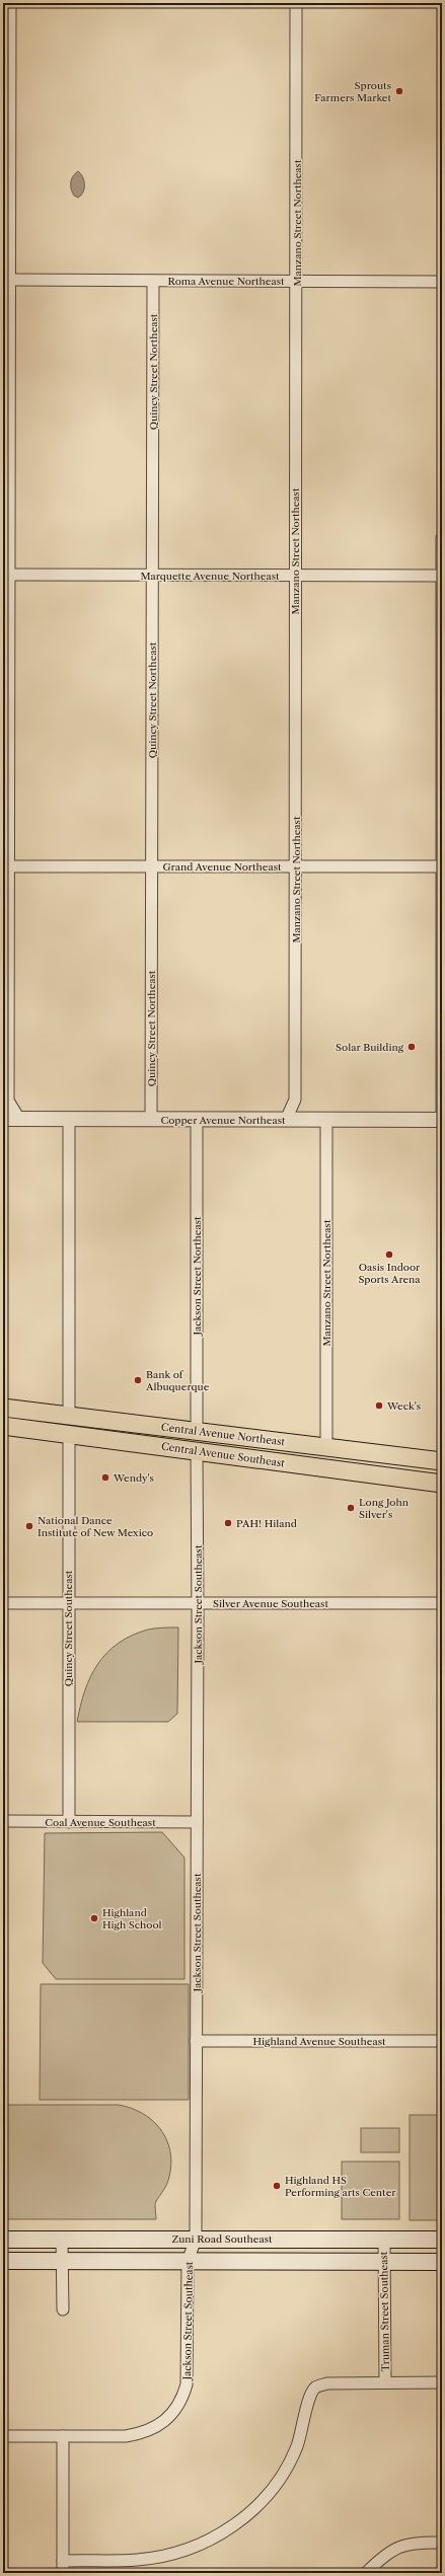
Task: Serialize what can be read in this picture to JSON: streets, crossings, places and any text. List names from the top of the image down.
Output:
{
  "streets": {
    "main road": ["Central Avenue Northeast", "Central Avenue Southeast", "Zuni Road Southeast"],
    "street": [
      "Manzano Street Northeast",
      "Roma Avenue Northeast",
      "Quincy Street Northeast",
      "Marquette Avenue Northeast",
      "Grand Avenue Northeast",
      "Copper Avenue Northeast",
      "Jackson Street Northeast",
      "Silver Avenue Southeast",
      "Jackson Street Southeast",
      "Quincy Street Southeast",
      "Coal Avenue Southeast",
      "Highland Avenue Southeast",
      "Truman Street Southeast"
    ]
  },
  "crossings": [
    ["Manzano Street Northeast", "Roma Avenue Northeast"],
    ["Manzano Street Northeast", "Marquette Avenue Northeast"],
    ["Manzano Street Northeast", "Grand Avenue Northeast"],
    ["Manzano Street Northeast", "Copper Avenue Northeast"],
    ["Manzano Street Northeast", "Central Avenue Northeast"],
    ["Roma Avenue Northeast", "Quincy Street Northeast"],
    ["Quincy Street Northeast", "Marquette Avenue Northeast"],
    ["Quincy Street Northeast", "Grand Avenue Northeast"],
    ["Quincy Street Northeast", "Copper Avenue Northeast"],
    ["Copper Avenue Northeast", "Jackson Street Northeast"],
    ["Jackson Street Northeast", "Central Avenue Northeast"],
    ["Central Avenue Southeast", "Jackson Street Southeast"],
    ["Central Avenue Southeast", "Quincy Street Southeast"],
    ["Silver Avenue Southeast", "Jackson Street Southeast"],
    ["Silver Avenue Southeast", "Quincy Street Southeast"],
    ["Jackson Street Southeast", "Coal Avenue Southeast"],
    ["Jackson Street Southeast", "Highland Avenue Southeast"],
    ["Jackson Street Southeast", "Zuni Road Southeast"],
    ["Quincy Street Southeast", "Coal Avenue Southeast"],
    ["Zuni Road Southeast", "Truman Street Southeast"]
  ],
  "places": [
    "Sprouts Farmers Market",
    "Solar Building",
    "Oasis Indoor Sports Arena",
    "Bank of Albuquerque",
    "Weck's",
    "Wendy's",
    "Long John Silver's",
    "PAH! Hiland",
    "National Dance Institute of New Mexico",
    "Highland High School",
    "Highland HS Performing arts Center"
  ]
}
